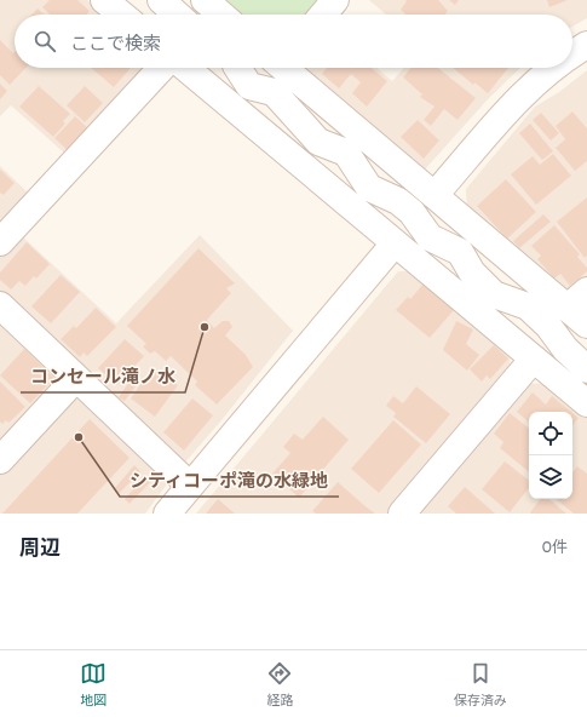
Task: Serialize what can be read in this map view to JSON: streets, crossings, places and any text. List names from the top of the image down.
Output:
{
  "places": ["コンセール滝ノ水", "シティコーポ滝の水緑地"],
  "page": {
    "search": "ここで検索",
    "heading": ["周辺", "0件"],
    "nav": ["地図", "経路", "保存済み"]
  }
}
